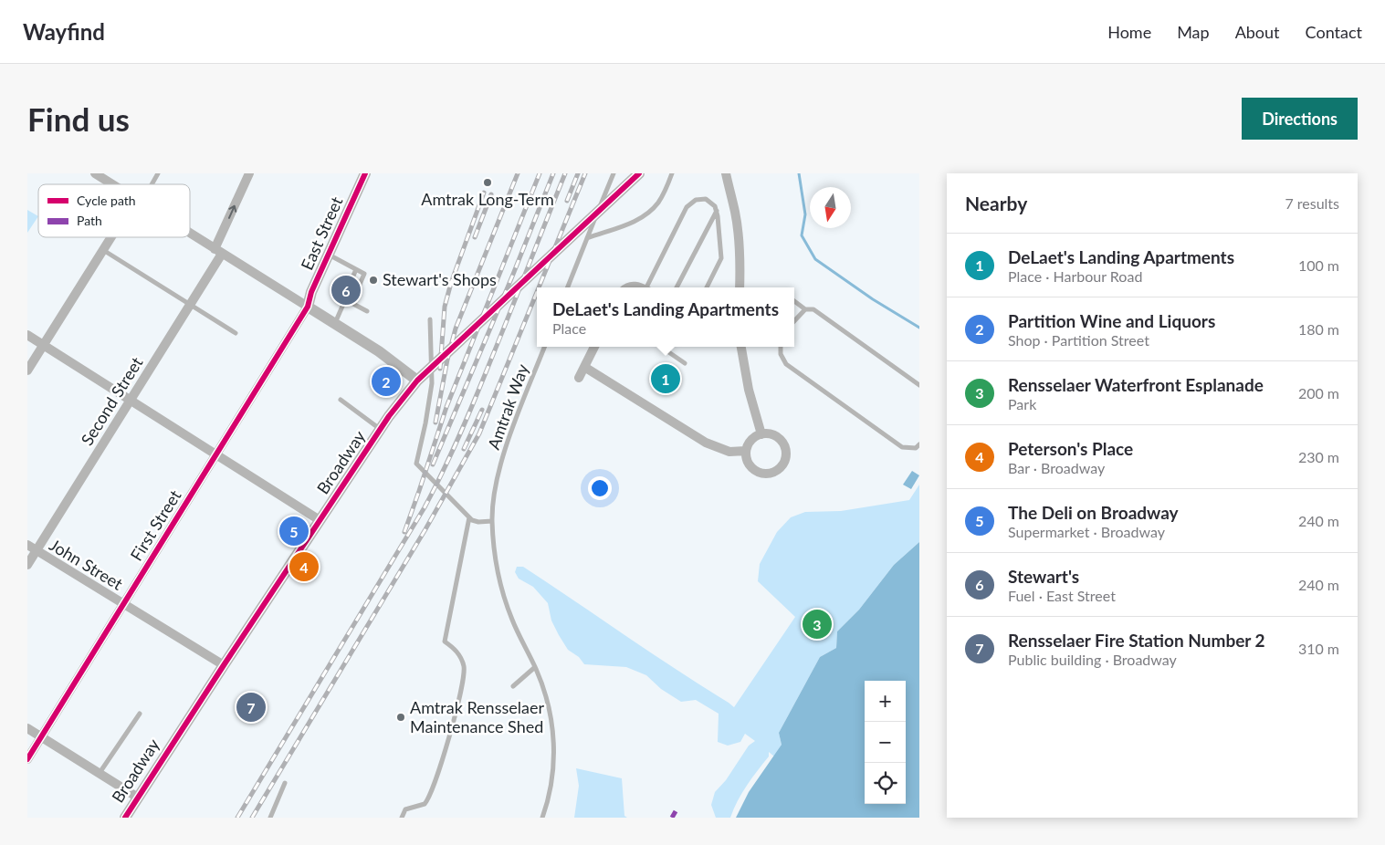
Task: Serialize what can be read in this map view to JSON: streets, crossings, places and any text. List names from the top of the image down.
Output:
{
  "streets": {
    "street": [
      "East Street",
      "Second Street",
      "Broadway",
      "First Street",
      "John Street"
    ],
    "lane": ["Amtrak Way"]
  },
  "crossings": [
    ["East Street", "First Street"],
    ["Second Street", "John Street"],
    ["Broadway", "John Street"],
    ["First Street", "John Street"]
  ],
  "places": ["Amtrak Long-Term", "Stewart's Shops", "Amtrak Rensselaer Maintenance Shed"],
  "legend": ["Cycle path", "Path"],
  "north": "bottom",
  "page": {
    "header": "Wayfind",
    "nav": [
      "Home",
      "Map",
      "About",
      "Contact"
    ],
    "buttons": "Directions",
    "title": "Find us",
    "heading": ["Nearby", "7 results"],
    "list": [
      {
        "mark": "1",
        "name": "DeLaet's Landing Apartments",
        "note": "Place · Harbour Road",
        "value": "100 m"
      },
      {
        "mark": "2",
        "name": "Partition Wine and Liquors",
        "note": "Shop · Partition Street",
        "value": "180 m"
      },
      {
        "mark": "3",
        "name": "Rensselaer Waterfront Esplanade",
        "note": "Park",
        "value": "200 m"
      },
      {
        "mark": "4",
        "name": "Peterson's Place",
        "note": "Bar · Broadway",
        "value": "230 m"
      },
      {
        "mark": "5",
        "name": "The Deli on Broadway",
        "note": "Supermarket · Broadway",
        "value": "240 m"
      },
      {
        "mark": "6",
        "name": "Stewart's",
        "note": "Fuel · East Street",
        "value": "240 m"
      },
      {
        "mark": "7",
        "name": "Rensselaer Fire Station Number 2",
        "note": "Public building · Broadway",
        "value": "310 m"
      }
    ],
    "pins": [
      "6",
      "1",
      "2",
      "5",
      "4",
      "3",
      "7"
    ],
    "popup": ["DeLaet's Landing Apartments", "Place"],
    "map_buttons": ["+", "−"]
  }
}
